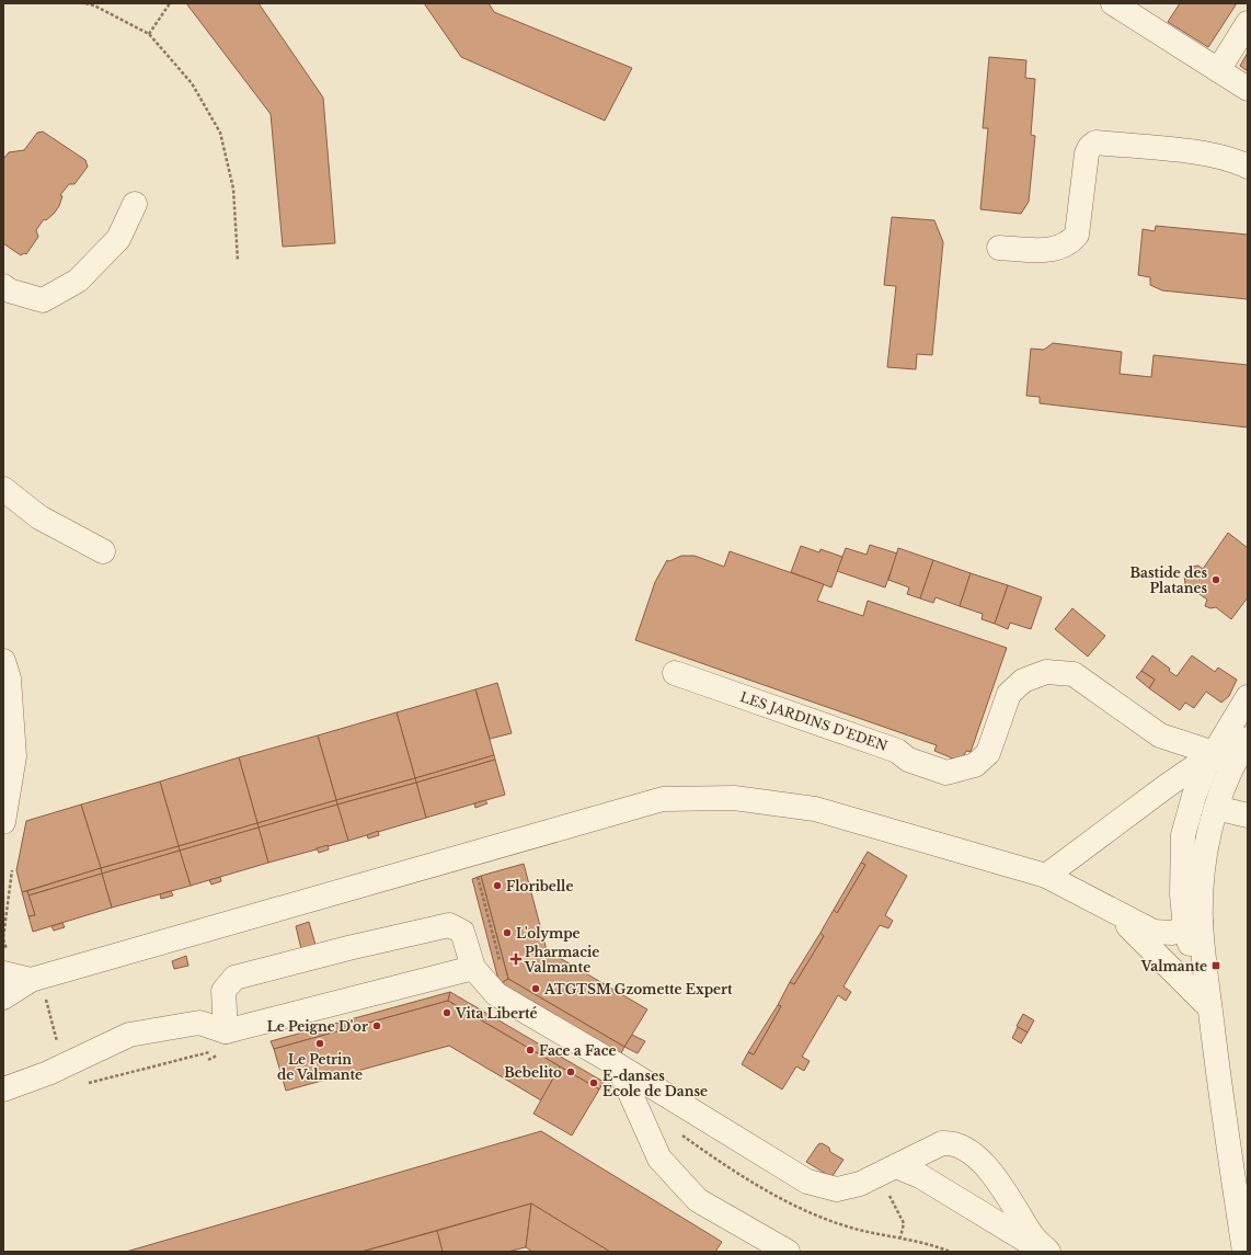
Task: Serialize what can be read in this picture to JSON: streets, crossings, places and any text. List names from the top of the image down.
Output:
{
  "streets": {
    "street": ["LES JARDINS D'EDEN"]
  },
  "places": {
    "other": [
      "Bastide des Platanes",
      "Floribelle",
      "L'olympe",
      "ATGTSM Gzomette Expert",
      "Vita Liberté",
      "Le Peigne D'or",
      "Le Petrin de Valmante",
      "Face a Face",
      "Bebelito",
      "E-danses Ecole de Danse"
    ],
    "health": ["Pharmacie Valmante"],
    "transit": ["Valmante"]
  }
}
